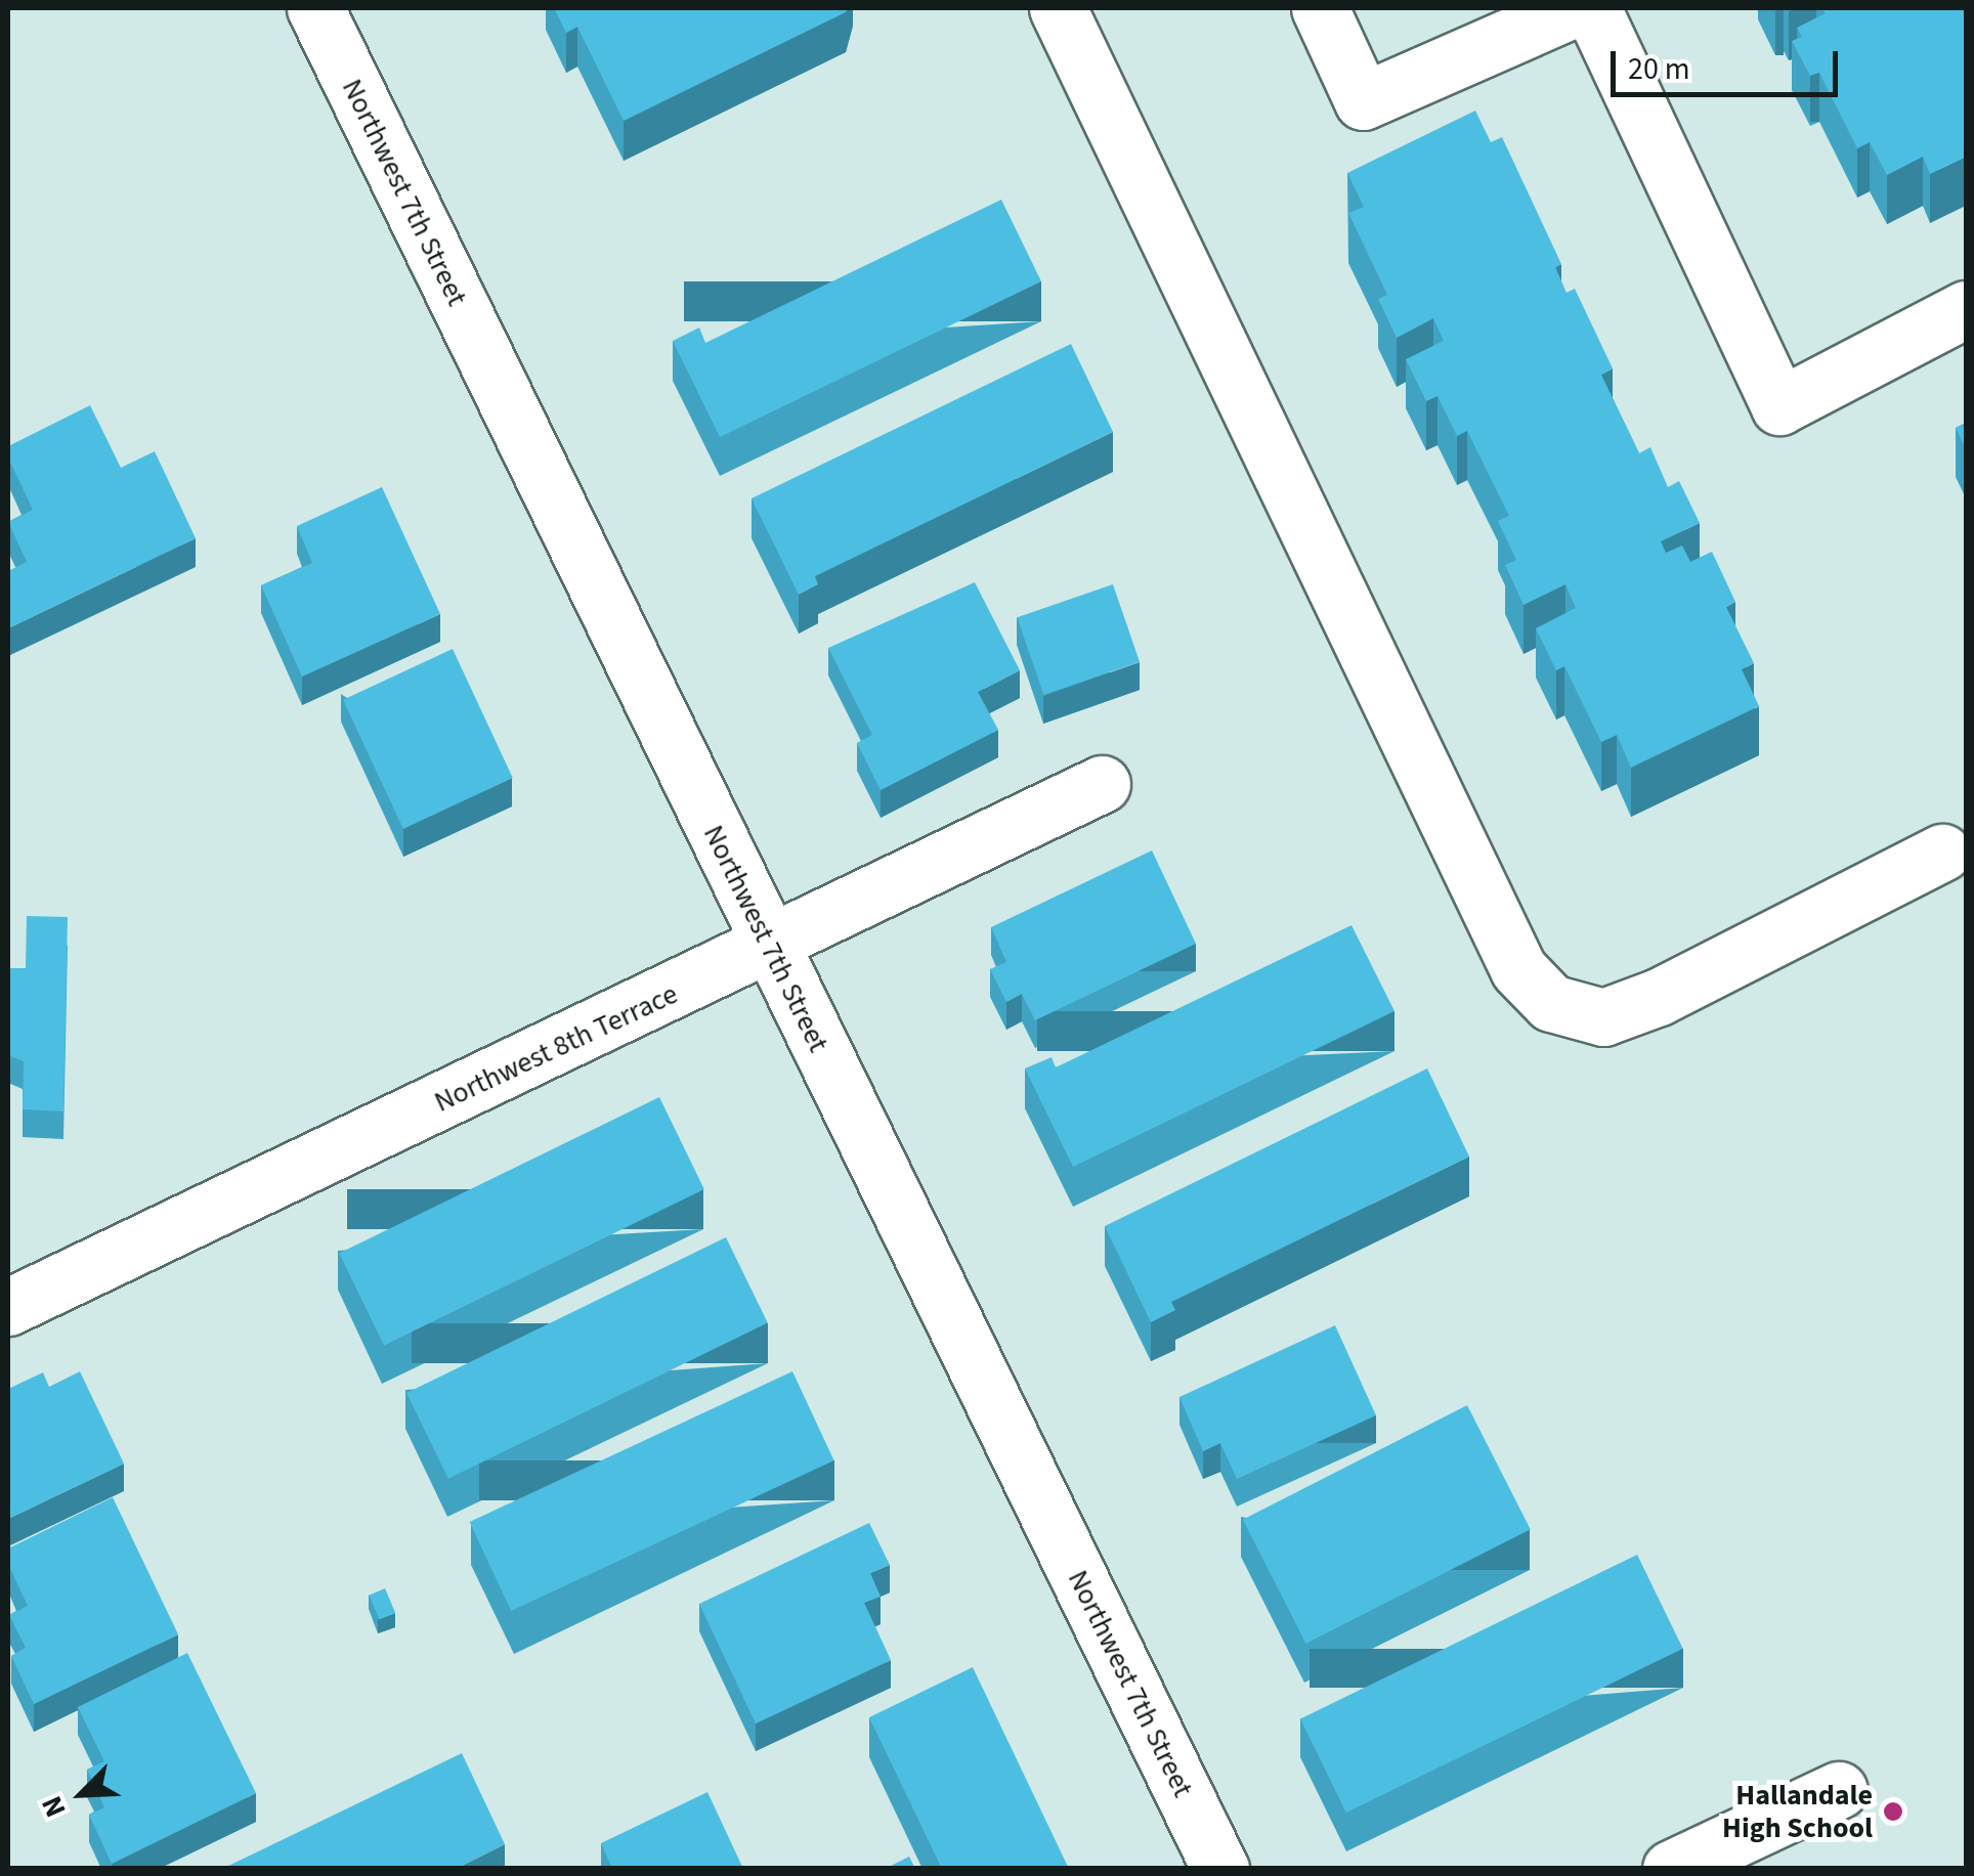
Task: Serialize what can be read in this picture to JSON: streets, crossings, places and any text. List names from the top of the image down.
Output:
{
  "streets": {
    "street": ["Northwest 7th Street", "Northwest 8th Terrace"]
  },
  "crossings": [
    ["Northwest 7th Street", "Northwest 8th Terrace"]
  ],
  "places": ["Hallandale High School"],
  "scale_bar": "20 m",
  "north": "bottom left"
}
